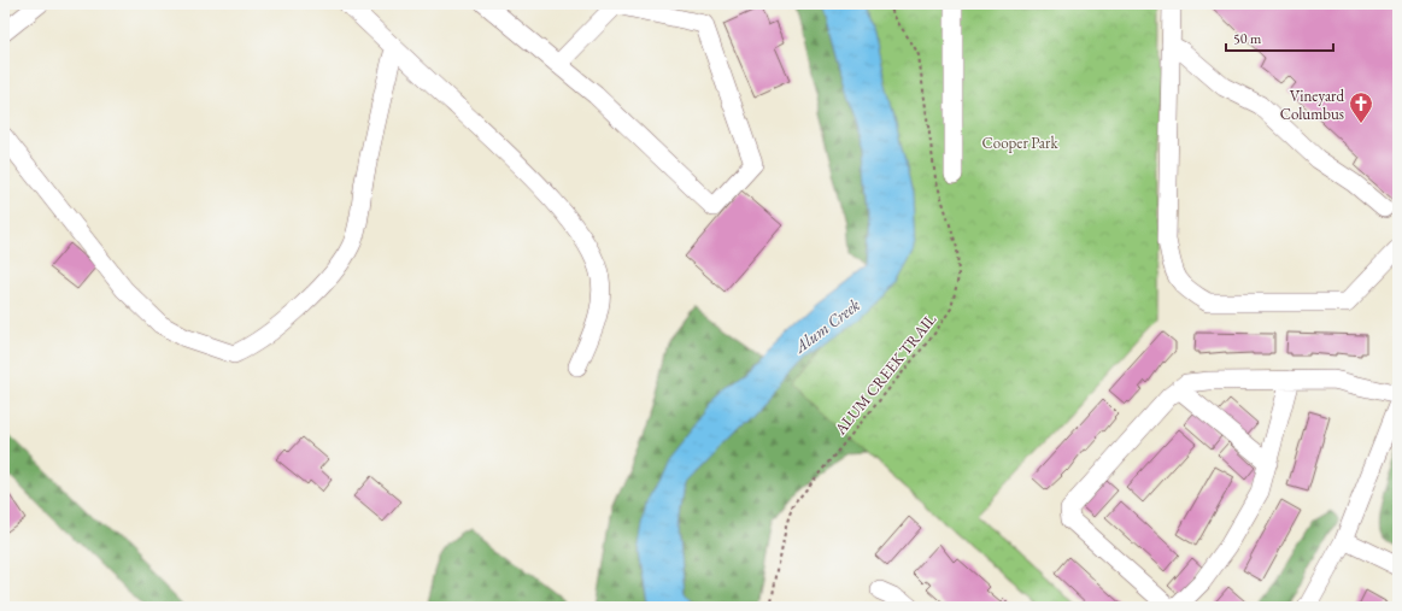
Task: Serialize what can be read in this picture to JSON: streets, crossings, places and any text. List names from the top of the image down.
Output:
{
  "streets": {
    "path": ["ALUM CREEK TRAIL"]
  },
  "water": ["Alum Creek"],
  "parks": ["Cooper Park"],
  "places": {
    "church": ["Vineyard Columbus"]
  },
  "scale_bar": "50 m"
}
